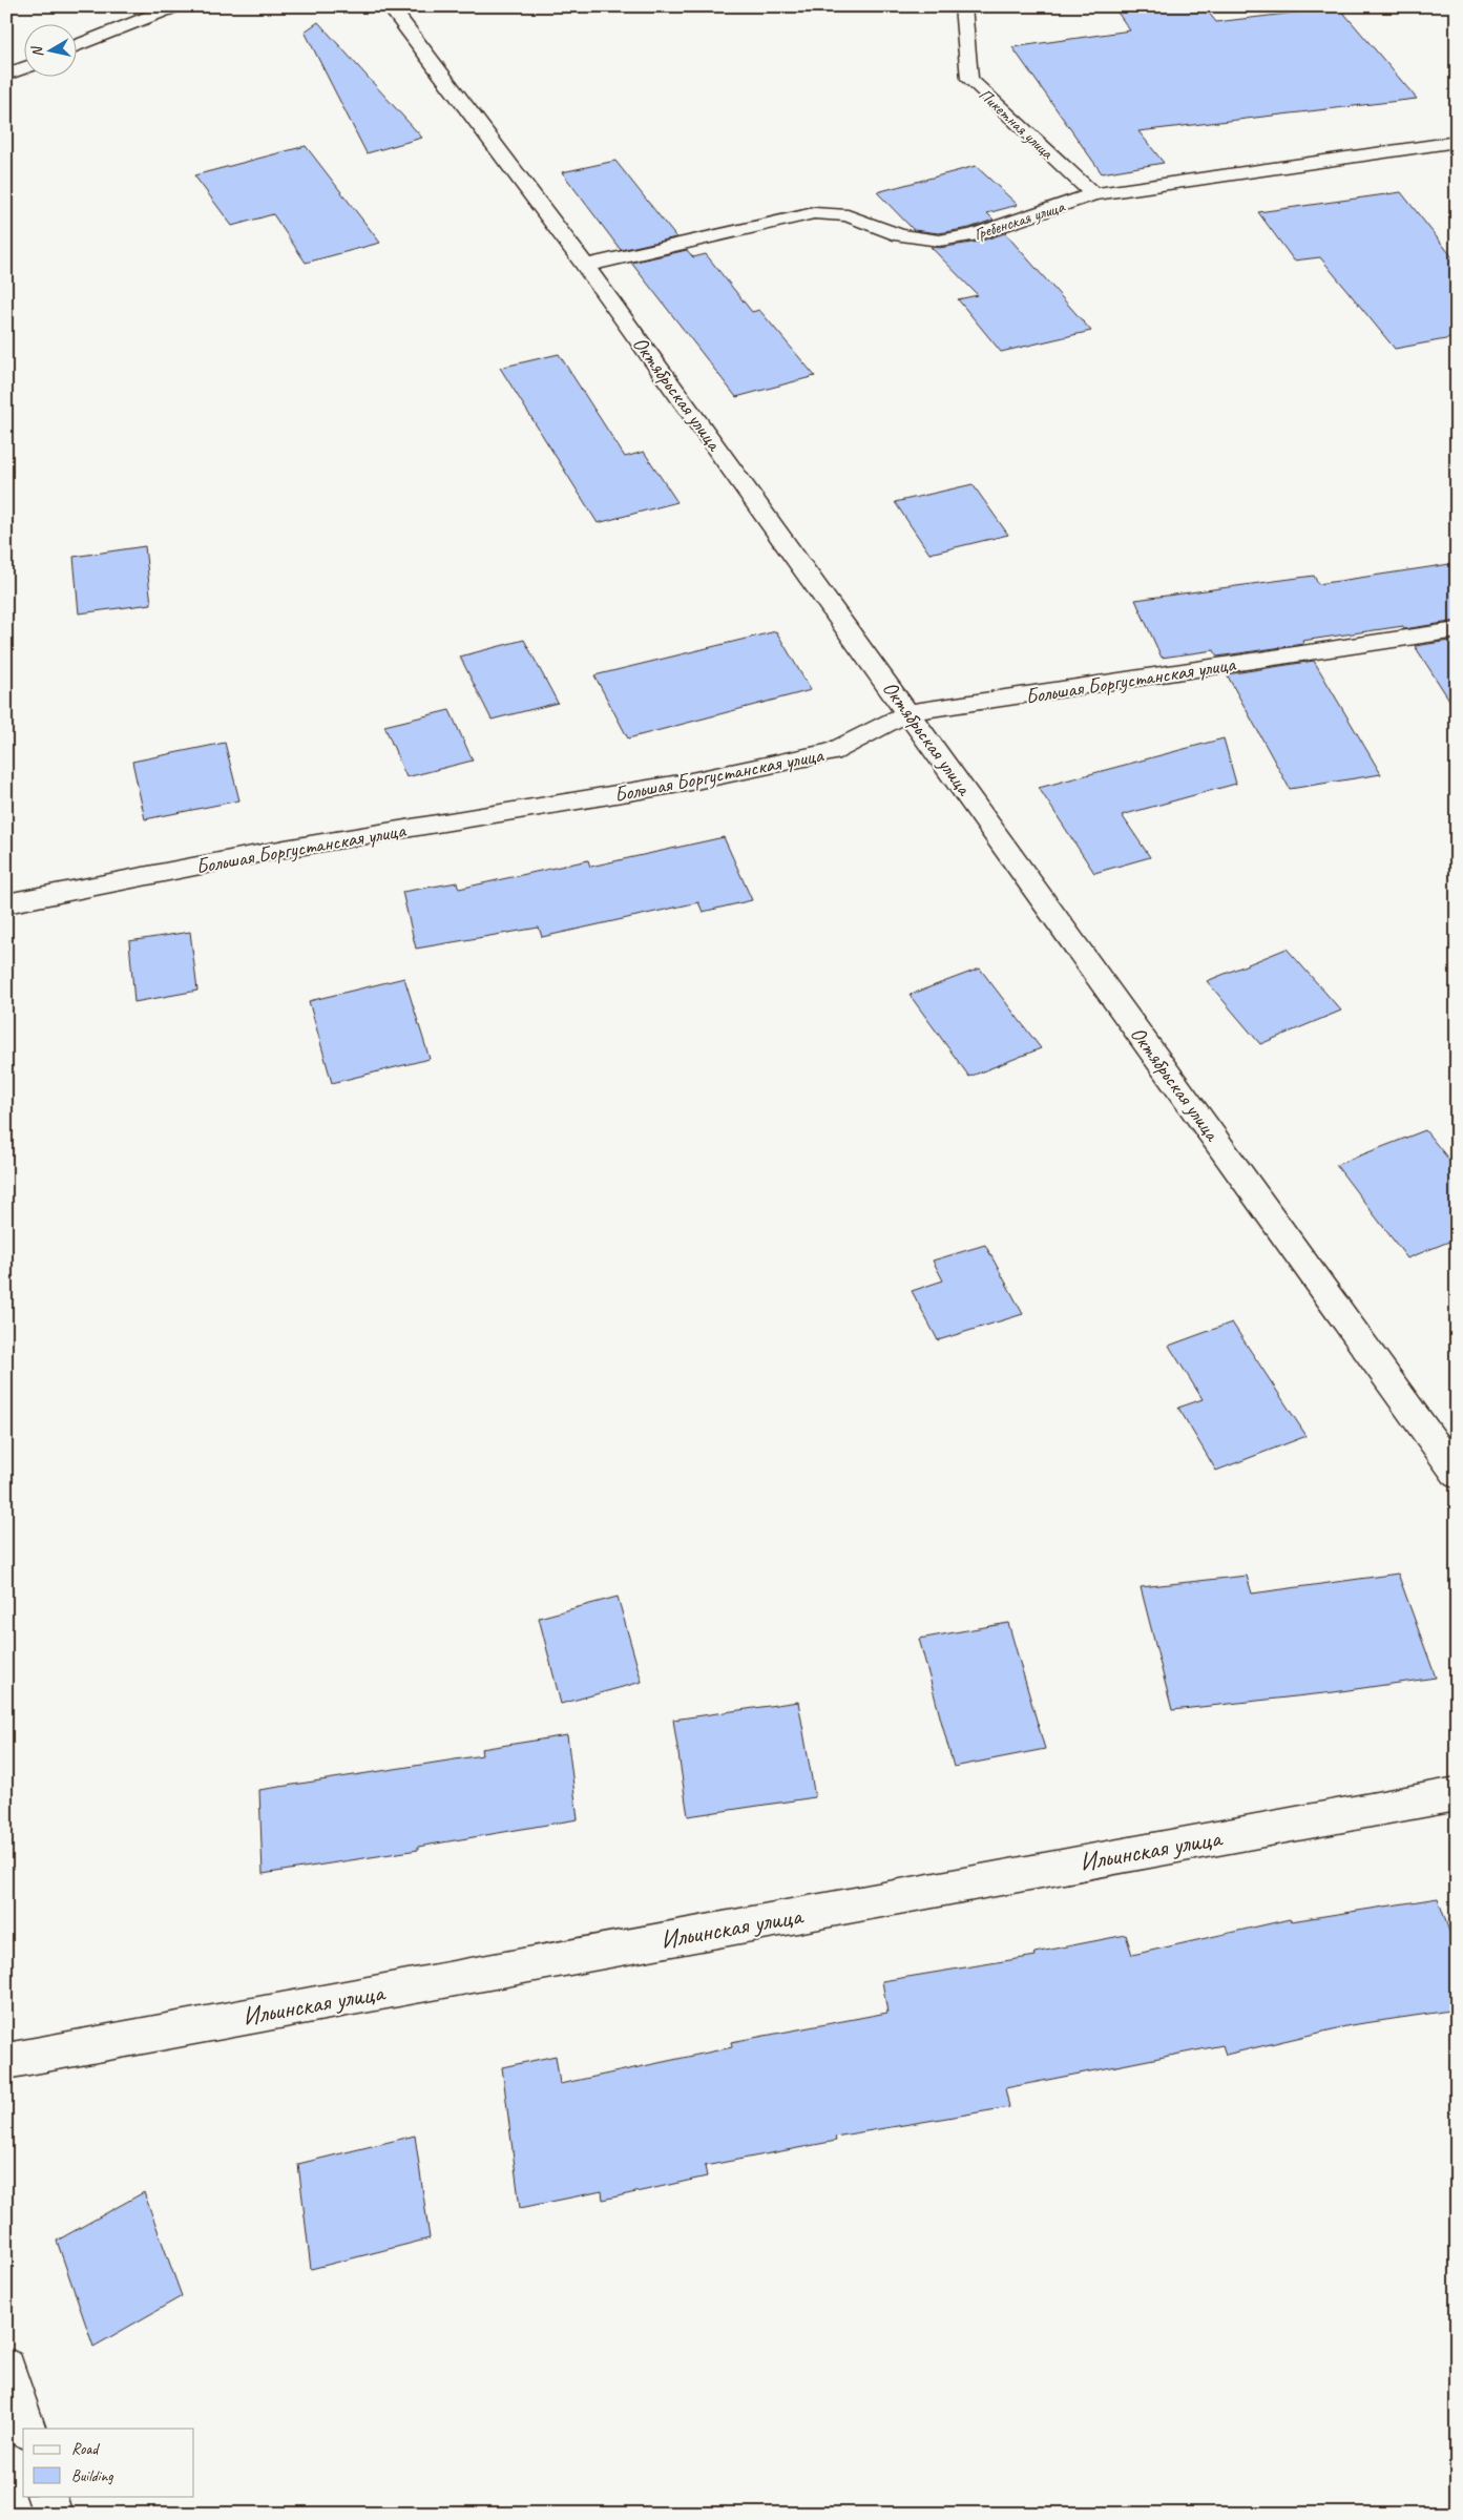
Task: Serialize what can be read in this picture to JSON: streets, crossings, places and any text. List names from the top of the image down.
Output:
{
  "streets": {
    "street": [
      "Пикетная улица",
      "Гребенская улица",
      "Октябрьская улица",
      "Большая Боргустанская улица",
      "Ильинская улица"
    ]
  },
  "crossings": [
    ["Пикетная улица", "Гребенская улица"],
    ["Гребенская улица", "Октябрьская улица"],
    ["Октябрьская улица", "Большая Боргустанская улица"]
  ],
  "legend": ["Road", "Building"],
  "north": "left"
}
